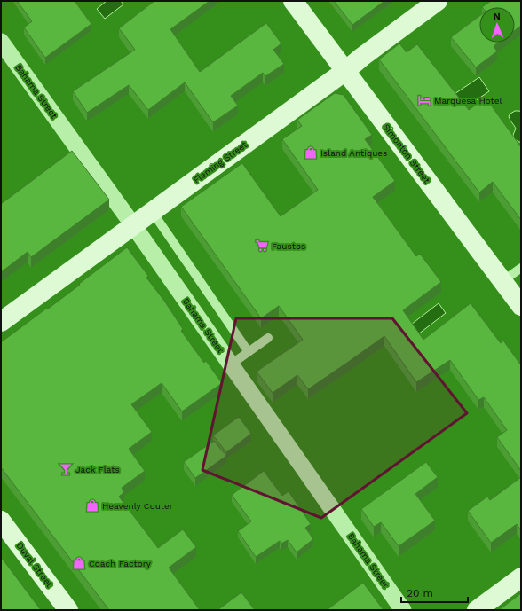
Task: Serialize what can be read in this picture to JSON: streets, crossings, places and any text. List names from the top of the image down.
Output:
{
  "streets": {
    "street": [
      "Bahama Street",
      "Simonton Street",
      "Fleming Street",
      "Duval Street"
    ]
  },
  "crossings": [
    ["Bahama Street", "Fleming Street"],
    ["Simonton Street", "Fleming Street"]
  ],
  "places": {
    "hotel": ["Marquesa Hotel"],
    "shop": ["Island Antiques", "Heavenly Couter", "Coach Factory"],
    "supermarket": ["Faustos"],
    "bar": ["Jack Flats"]
  },
  "scale_bar": "20 m",
  "north": "top"
}
